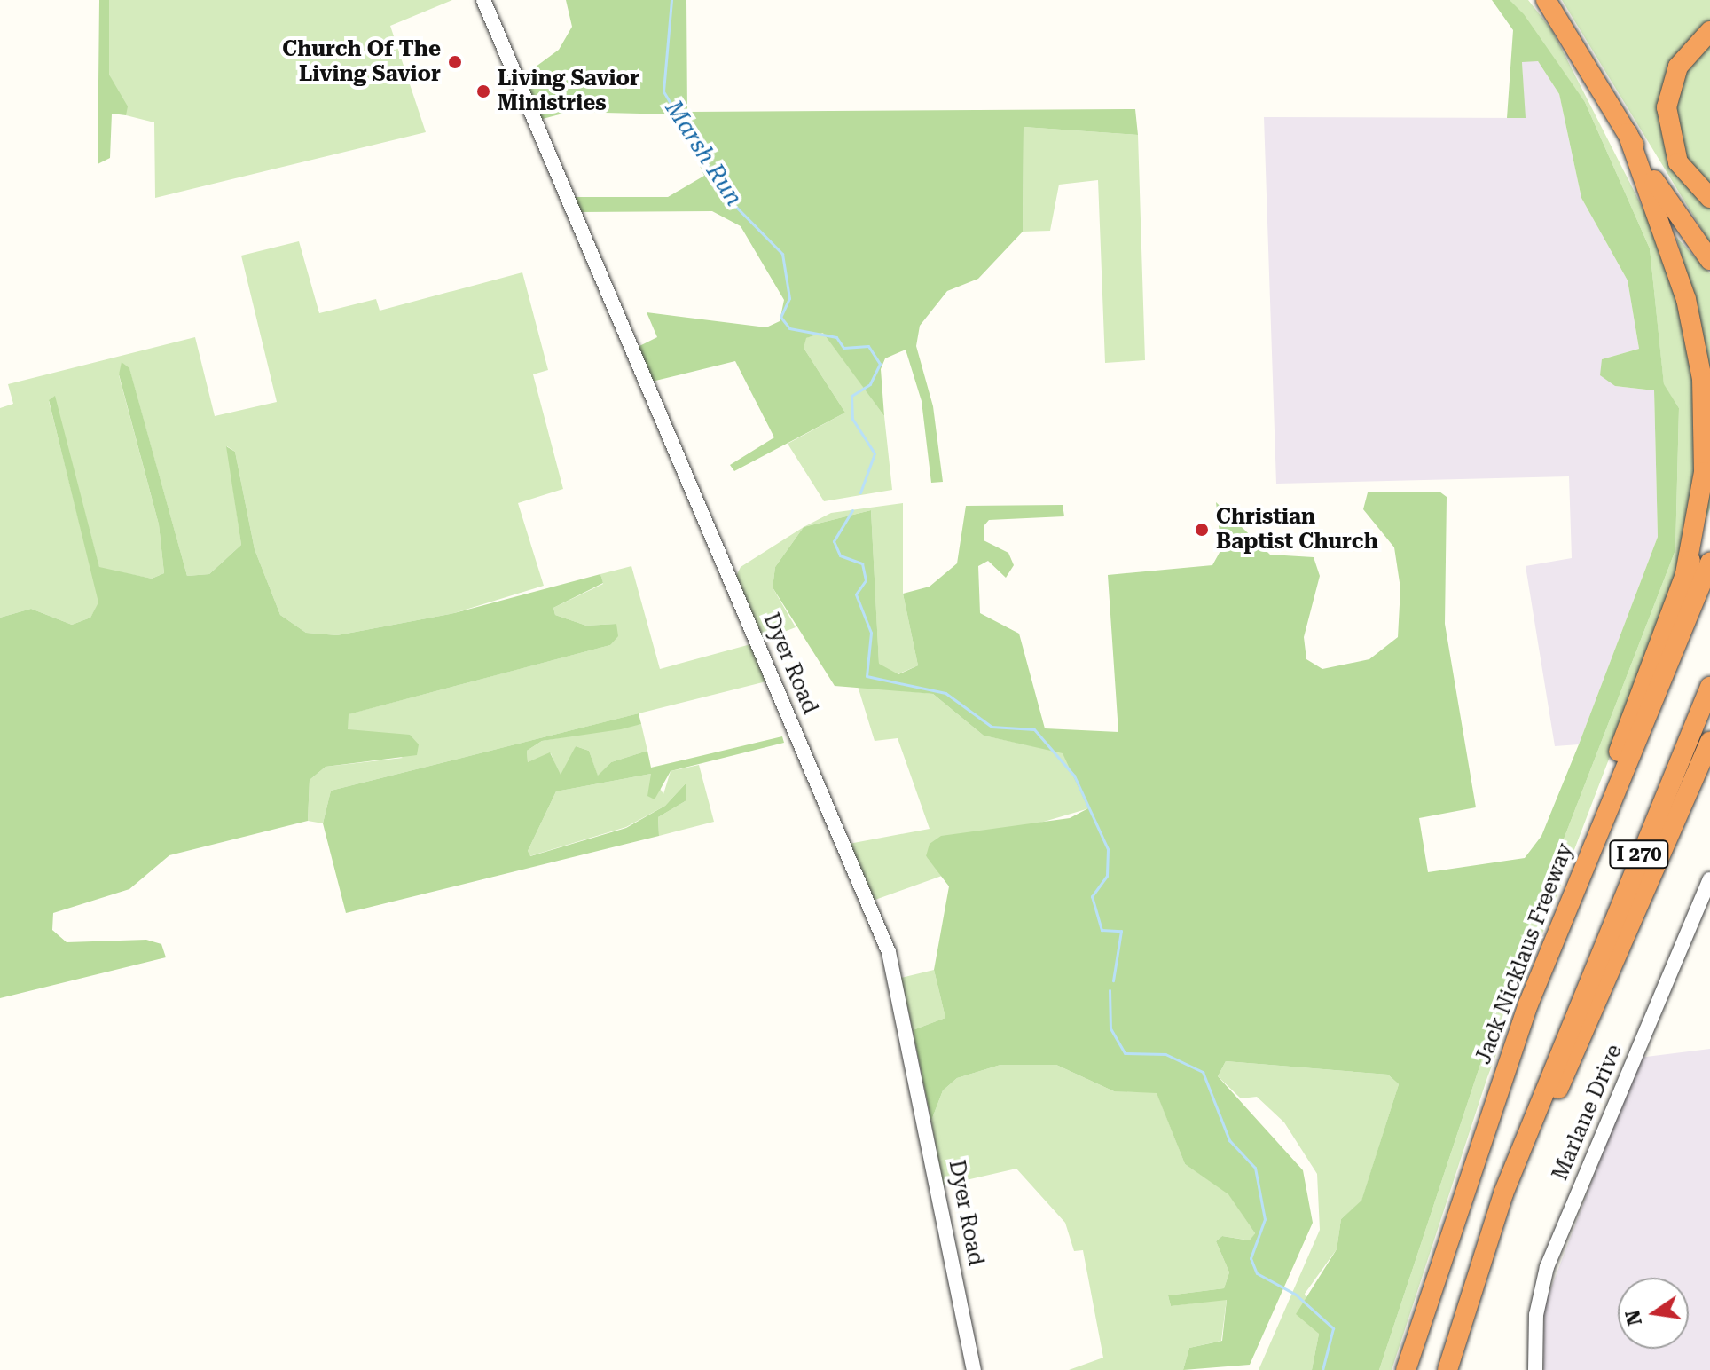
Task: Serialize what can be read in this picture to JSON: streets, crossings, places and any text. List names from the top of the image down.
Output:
{
  "streets": {
    "highway": ["I 270", "Jack Nicklaus Freeway"],
    "street": ["Dyer Road", "Marlane Drive"]
  },
  "water": ["Marsh Run"],
  "places": ["Church Of The Living Savior", "Living Savior Ministries", "Christian Baptist Church"],
  "north": "left"
}
